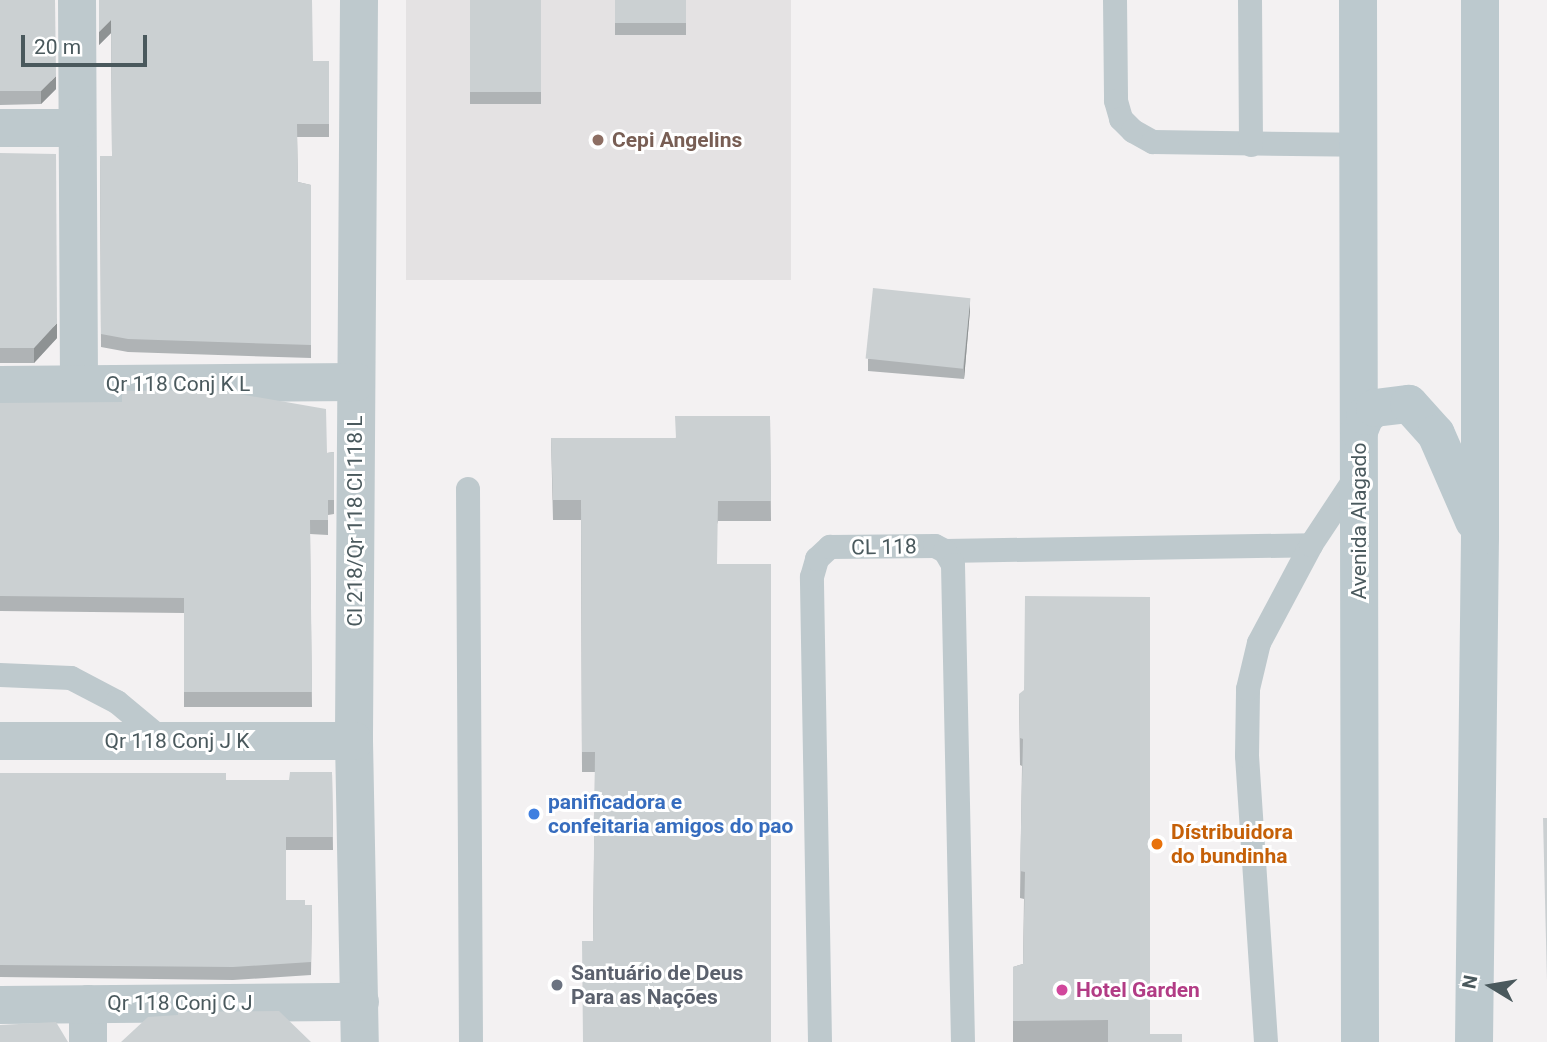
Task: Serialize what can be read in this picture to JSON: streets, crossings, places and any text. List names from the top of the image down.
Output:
{
  "streets": {
    "main road": ["Avenida Alagado"],
    "street": [
      "Qr 118 Conj K L",
      "Cl 218/Qr 118 Cl 118 L",
      "Qr 118 Conj J K",
      "Qr 118 Conj C J"
    ],
    "lane": ["CL 118"]
  },
  "crossings": [
    ["Qr 118 Conj K L", "Cl 218/Qr 118 Cl 118 L"],
    ["Cl 218/Qr 118 Cl 118 L", "Qr 118 Conj J K"],
    ["Cl 218/Qr 118 Cl 118 L", "Qr 118 Conj C J"]
  ],
  "places": [
    "Cepi Angelins",
    "panificadora e confeitaria amigos do pao",
    "Dístribuidora do bundinha",
    "Santuário de Deus Para as Nações",
    "Hotel Garden"
  ],
  "scale_bar": "20 m",
  "north": "left"
}
